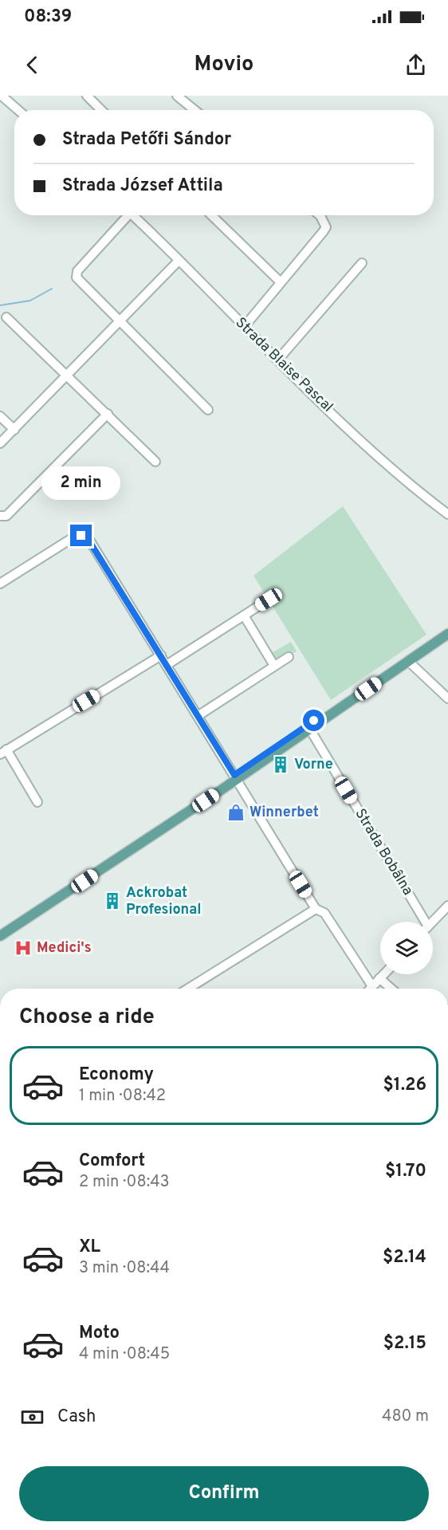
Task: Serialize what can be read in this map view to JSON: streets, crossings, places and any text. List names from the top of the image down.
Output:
{
  "streets": {
    "street": ["Strada Blaise Pascal", "Strada Bobâlna"]
  },
  "places": {
    "building": ["Vorne", "Ackrobat Profesional"],
    "shop": ["Winnerbet"],
    "hospital": ["Medici's"]
  },
  "page": {
    "status": "08:39",
    "header": "Movio",
    "banner": ["Strada Petőfi Sándor", "Strada József Attila"],
    "bubble": "2 min",
    "heading": "Choose a ride",
    "list": [
      {
        "name": "Economy",
        "note": "1 min · 08:42",
        "value": "$1.26"
      },
      {
        "name": "Comfort",
        "note": "2 min · 08:43",
        "value": "$1.70"
      },
      {
        "name": "XL",
        "note": "3 min · 08:44",
        "value": "$2.14"
      },
      {
        "name": "Moto",
        "note": "4 min · 08:45",
        "value": "$2.15"
      }
    ],
    "pay": ["Cash", "480 m"],
    "buttons": "Confirm"
  }
}
